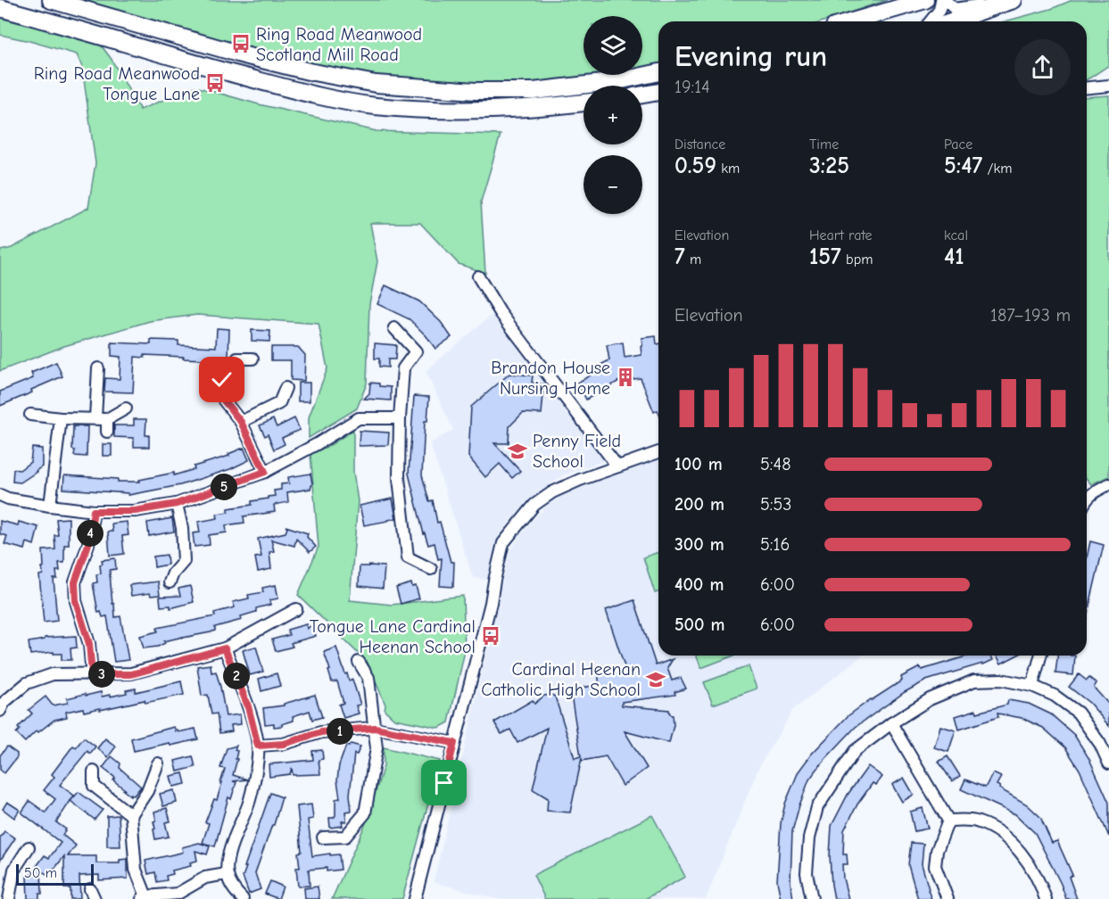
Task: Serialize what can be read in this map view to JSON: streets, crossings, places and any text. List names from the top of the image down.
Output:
{
  "places": {
    "bus stop": ["Ring Road Meanwood Scotland Mill Road", "Ring Road Meanwood Tongue Lane", "Tongue Lane Cardinal Heenan School"],
    "building": ["Brandon House Nursing Home"],
    "school or university": ["Penny Field School", "Cardinal Heenan Catholic High School"]
  },
  "scale_bar": "50 m",
  "page": {
    "map_buttons": ["+", "−"],
    "heading": ["Evening run", "19:14"],
    "stats": [
      ["Distance", "0.59 km"],
      ["Time", "3:25"],
      ["Pace", "5:47 /km"],
      ["Elevation", "7 m"],
      ["Heart rate", "157 bpm"],
      ["kcal", "41"]
    ],
    "chart": ["Elevation", "187–193 m"],
    "list": [
      {
        "name": "100 m",
        "note": "5:48"
      },
      {
        "name": "200 m",
        "note": "5:53"
      },
      {
        "name": "300 m",
        "note": "5:16"
      },
      {
        "name": "400 m",
        "note": "6:00"
      },
      {
        "name": "500 m",
        "note": "6:00"
      }
    ],
    "pins": [
      "5",
      "4",
      "3",
      "2",
      "1"
    ],
    "scale": "50 m"
  }
}
